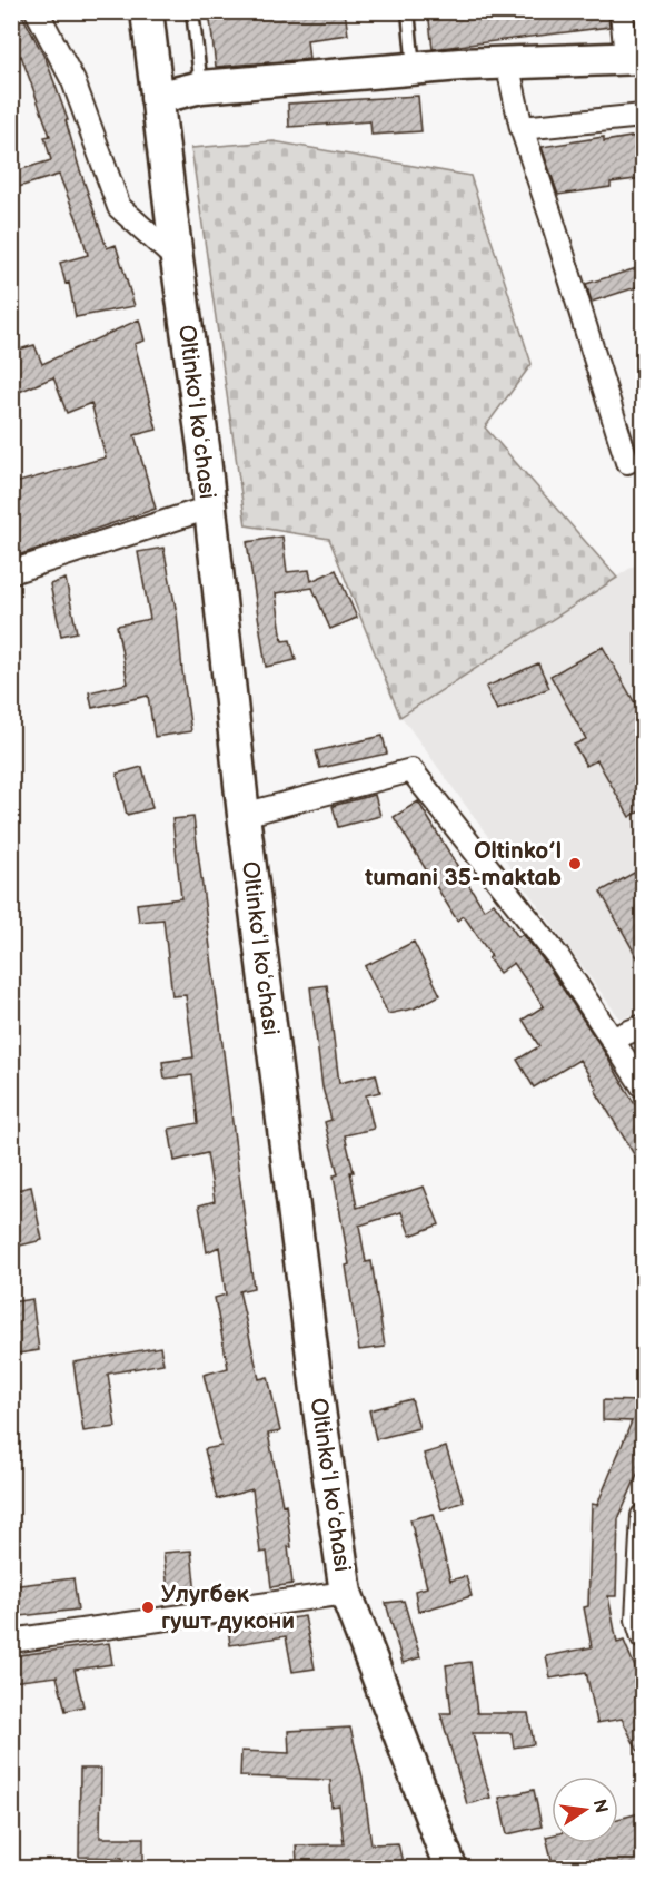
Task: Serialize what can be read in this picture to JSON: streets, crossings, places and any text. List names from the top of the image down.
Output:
{
  "streets": {
    "main road": ["Oltinkoʻl koʻchasi"]
  },
  "places": ["Oltinko’l tumani 35-maktab", "Улугбек гушт дукони"],
  "north": "right"
}
